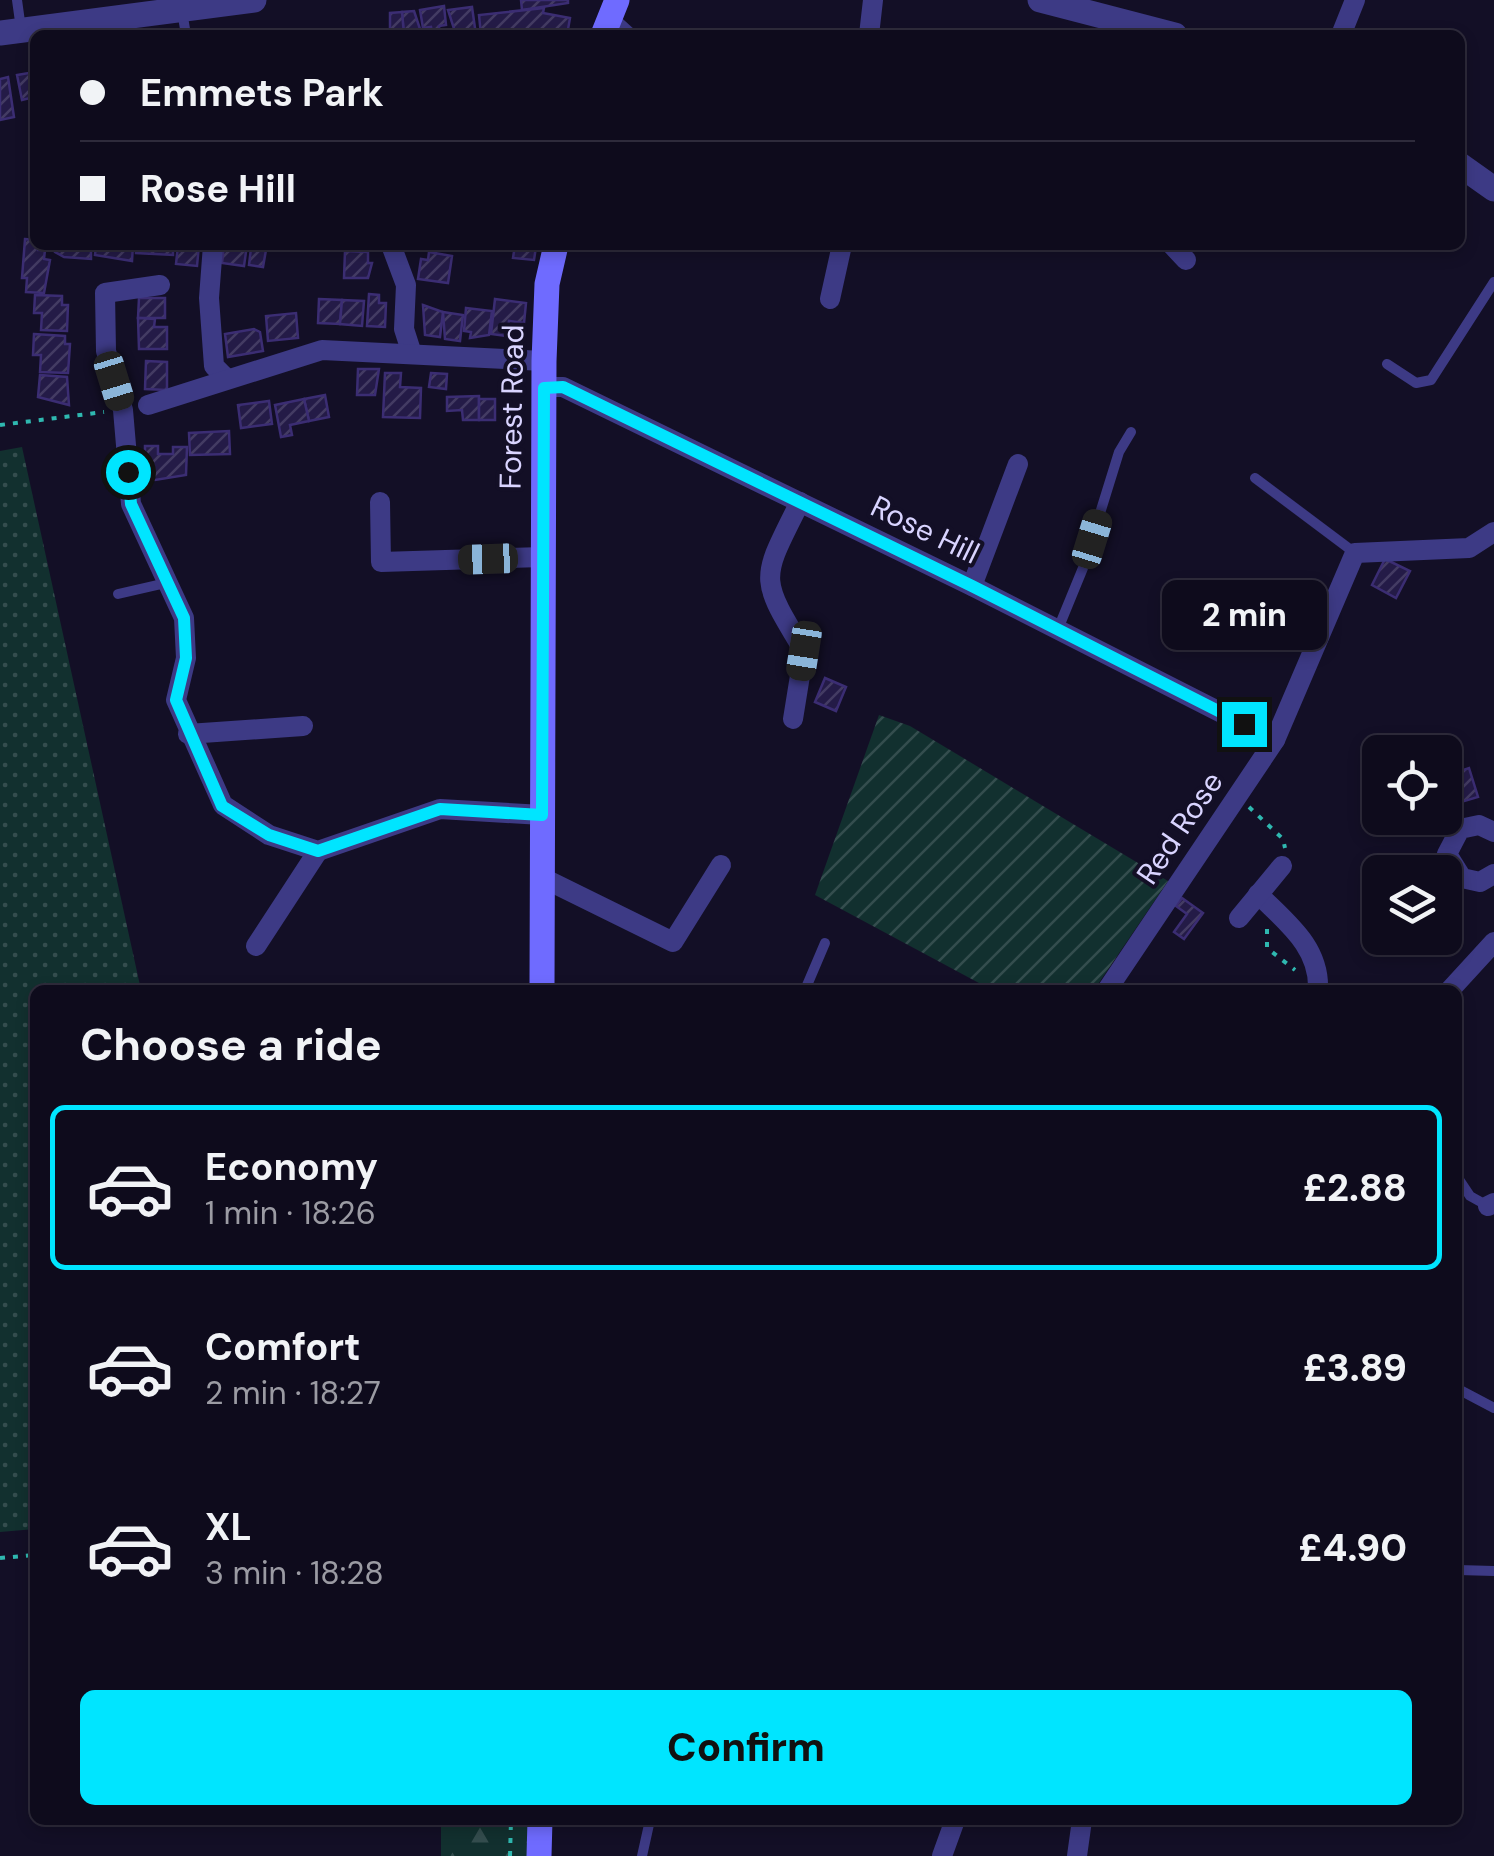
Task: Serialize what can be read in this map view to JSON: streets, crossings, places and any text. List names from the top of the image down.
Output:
{
  "streets": {
    "main road": ["Forest Road"],
    "street": ["Rose Hill", "Red Rose"]
  },
  "crossings": [
    ["Forest Road", "Rose Hill"],
    ["Rose Hill", "Red Rose"]
  ],
  "page": {
    "banner": ["Emmets Park", "Rose Hill"],
    "bubble": "2 min",
    "heading": "Choose a ride",
    "list": [
      {
        "name": "Economy",
        "note": "1 min · 18:26",
        "value": "£2.88"
      },
      {
        "name": "Comfort",
        "note": "2 min · 18:27",
        "value": "£3.89"
      },
      {
        "name": "XL",
        "note": "3 min · 18:28",
        "value": "£4.90"
      }
    ],
    "buttons": "Confirm"
  }
}
